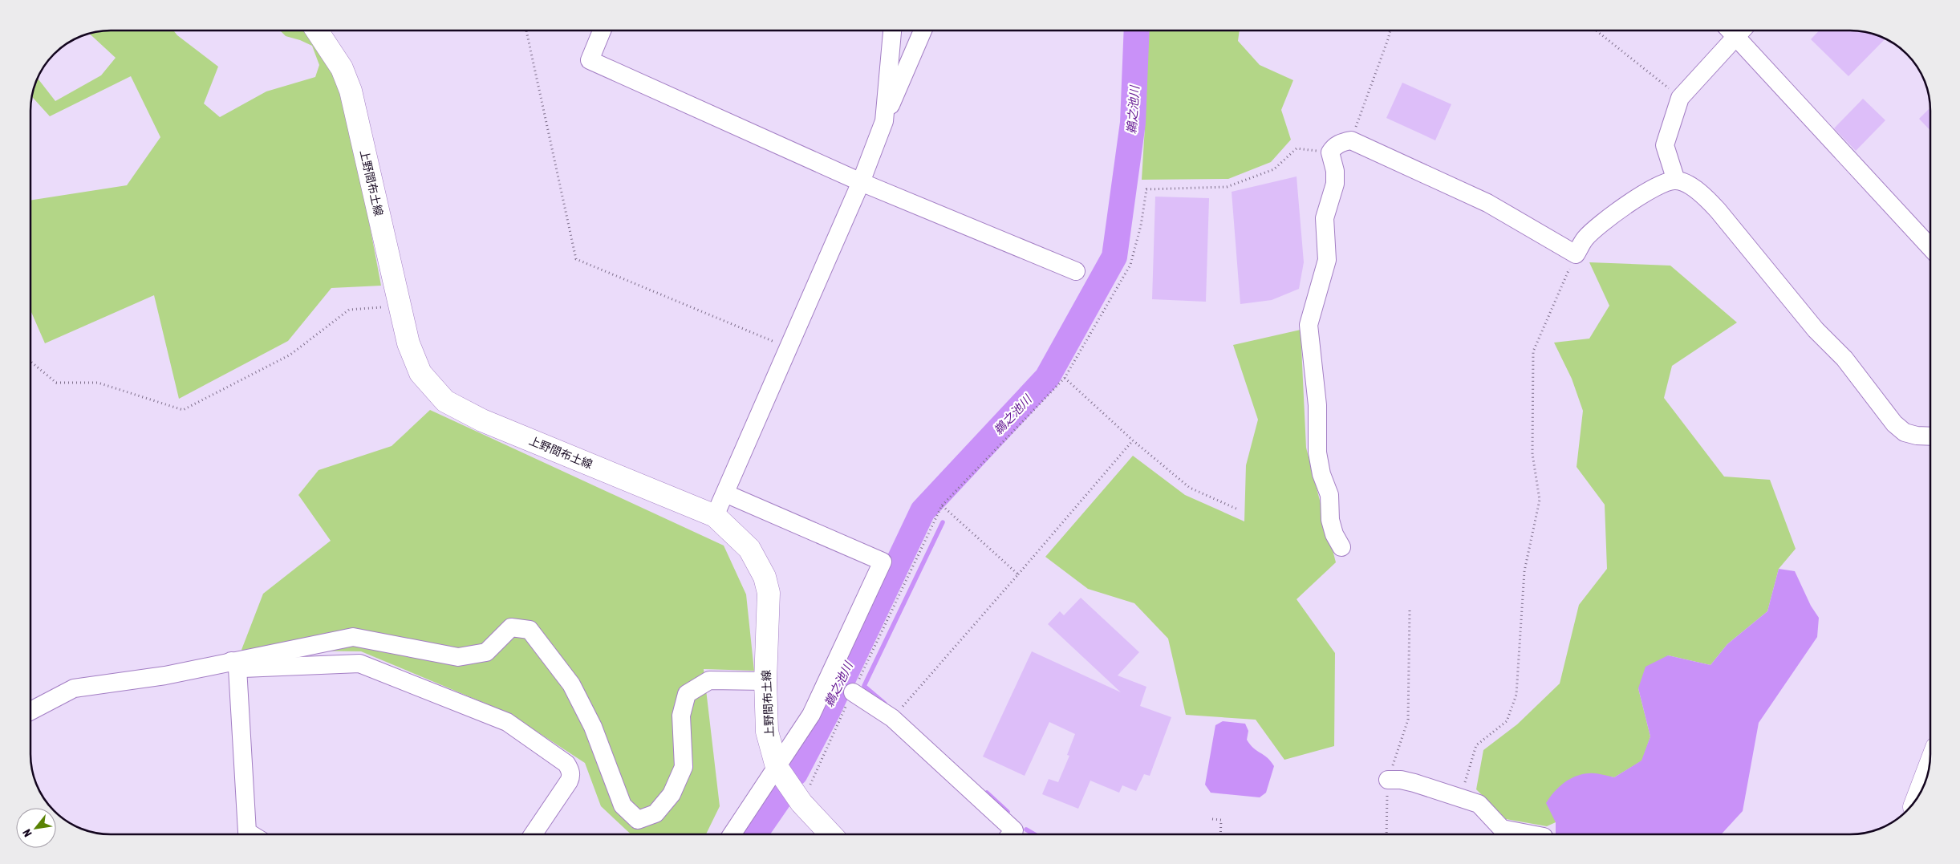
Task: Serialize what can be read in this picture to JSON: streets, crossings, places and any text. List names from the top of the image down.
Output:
{
  "streets": {
    "main road": ["上野間布土線"]
  },
  "water": ["鵜之池川"],
  "north": "bottom left"
}
